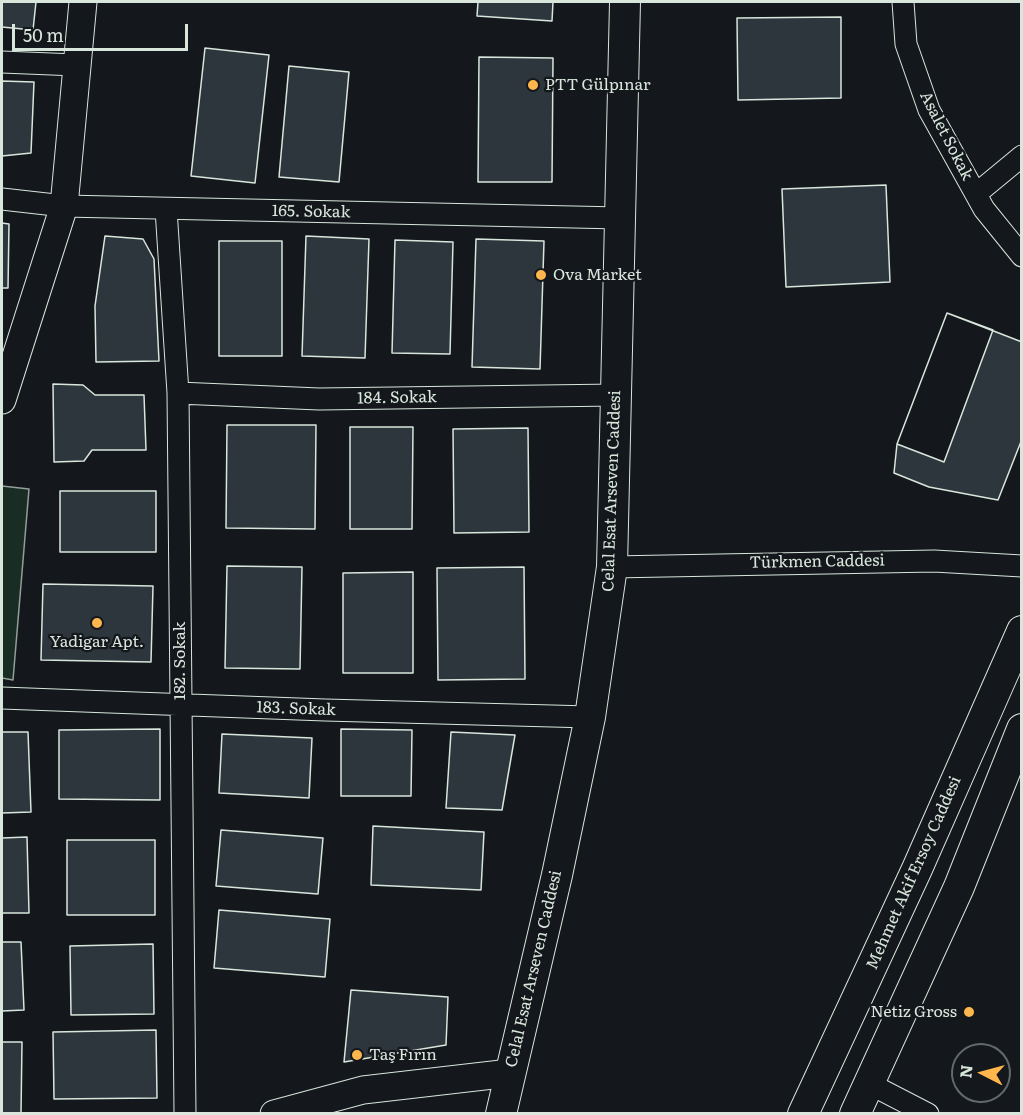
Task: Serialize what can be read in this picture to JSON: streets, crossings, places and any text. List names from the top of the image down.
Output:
{
  "streets": {
    "main road": ["Celal Esat Arseven Caddesi", "Mehmet Akif Ersoy Caddesi"],
    "street": [
      "Asalet Sokak",
      "165. Sokak",
      "184. Sokak",
      "Türkmen Caddesi",
      "182. Sokak",
      "183. Sokak"
    ]
  },
  "crossings": [
    ["165. Sokak", "Celal Esat Arseven Caddesi"],
    ["165. Sokak", "182. Sokak"],
    ["184. Sokak", "Celal Esat Arseven Caddesi"],
    ["184. Sokak", "182. Sokak"],
    ["Celal Esat Arseven Caddesi", "Türkmen Caddesi"],
    ["Celal Esat Arseven Caddesi", "183. Sokak"],
    ["182. Sokak", "183. Sokak"]
  ],
  "places": [
    "PTT Gülpınar",
    "Ova Market",
    "Yadigar Apt.",
    "Netiz Gross",
    "Taş Fırın"
  ],
  "scale_bar": "50 m",
  "north": "left"
}
